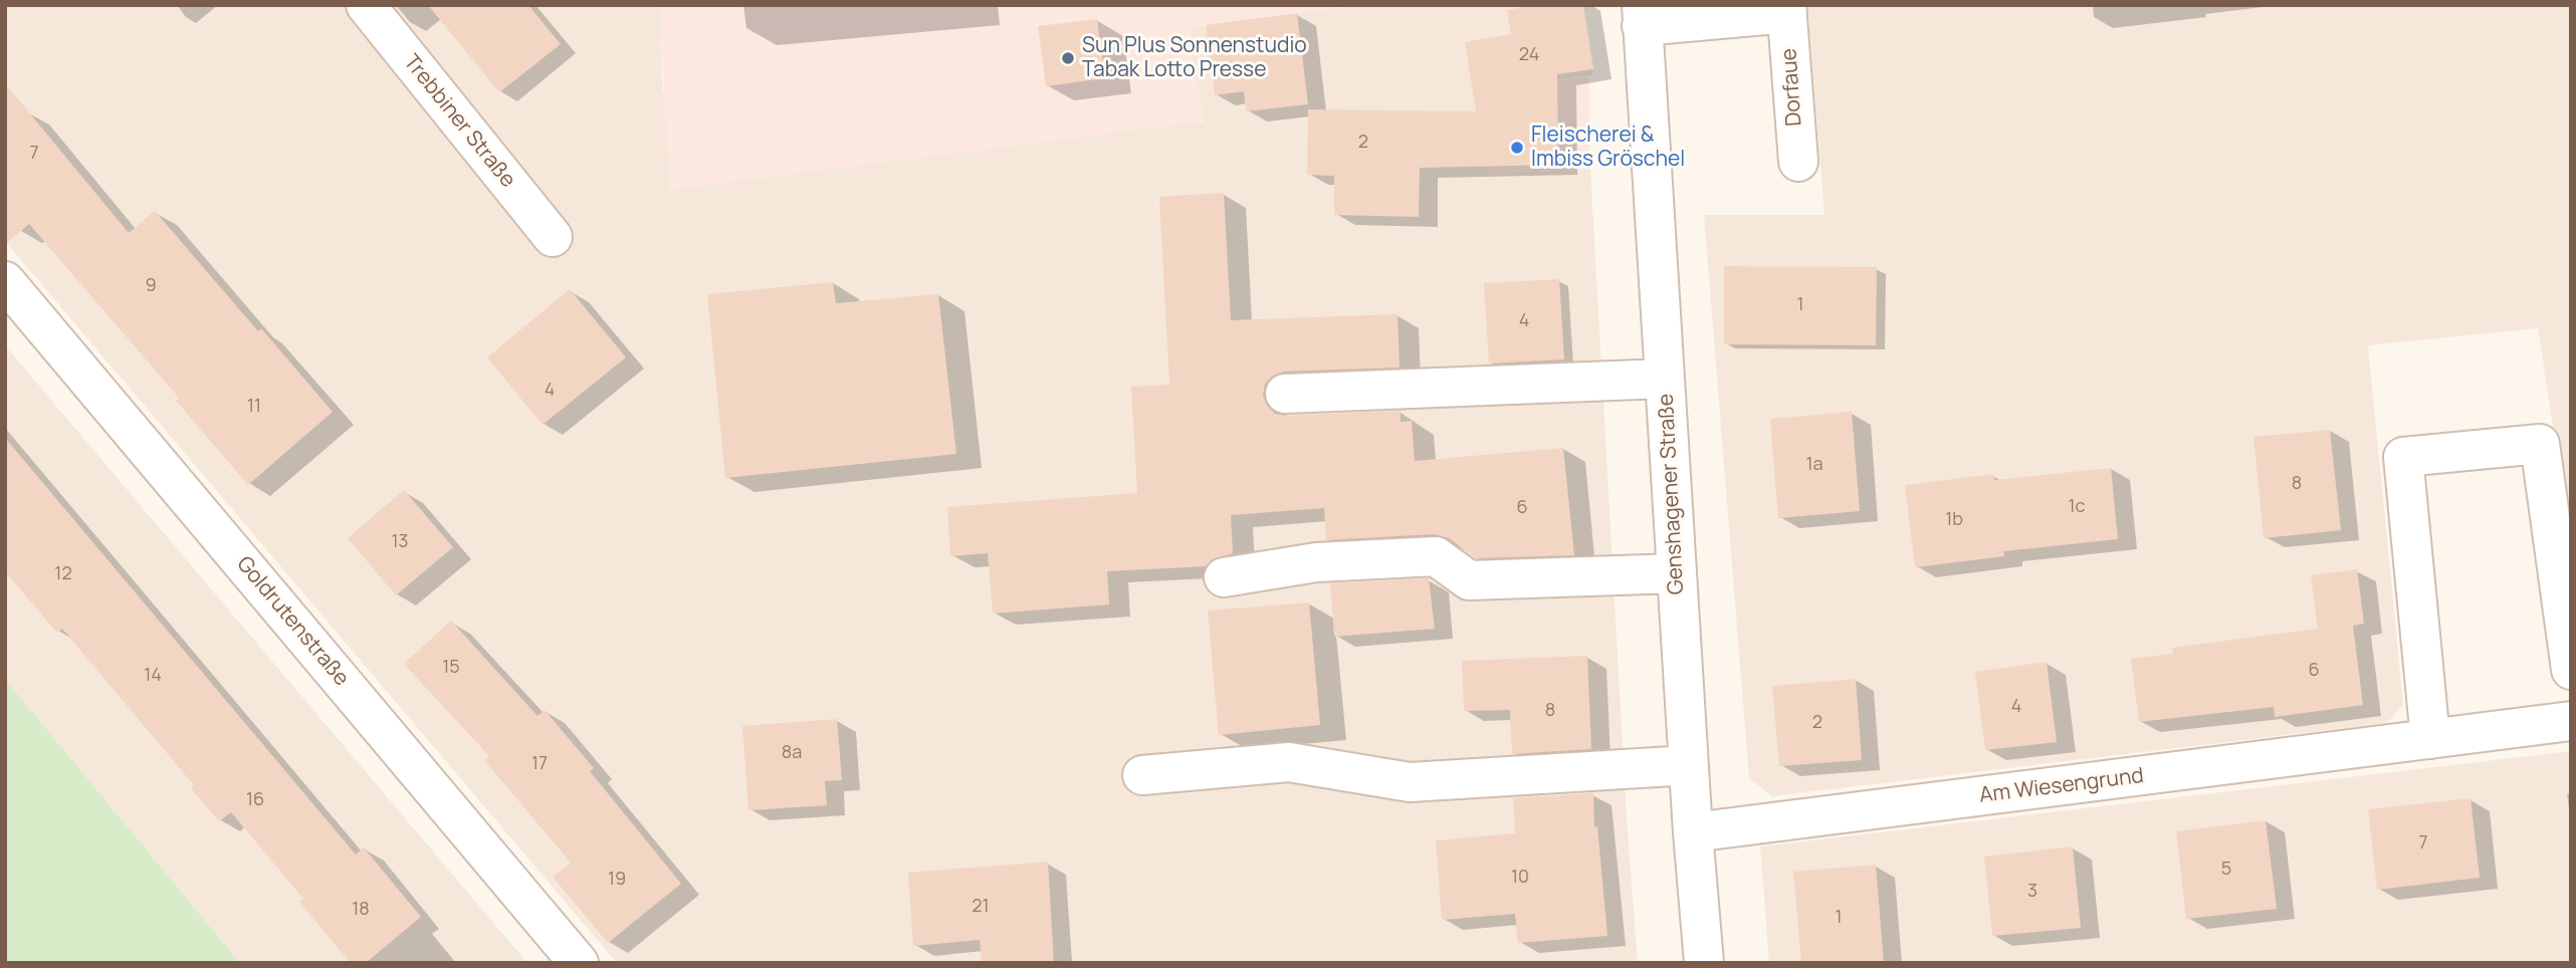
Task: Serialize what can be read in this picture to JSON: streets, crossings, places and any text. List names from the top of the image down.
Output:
{
  "streets": {
    "street": [
      "Dorfaue",
      "Trebbiner Straße",
      "Genshagener Straße",
      "Goldrutenstraße",
      "Am Wiesengrund"
    ]
  },
  "crossings": [
    ["Dorfaue", "Genshagener Straße"],
    ["Genshagener Straße", "Am Wiesengrund"]
  ],
  "places": ["Sun Plus Sonnenstudio Tabak Lotto Presse", "Fleischerei & Imbiss Gröschel"],
  "house_numbers": [
    "24",
    "2",
    "7",
    "9",
    "1",
    "4",
    "4",
    "11",
    "1a",
    "8",
    "1c",
    "6",
    "1b",
    "13",
    "12",
    "15",
    "6",
    "14",
    "4",
    "8",
    "2",
    "8a",
    "17",
    "16",
    "7",
    "5",
    "10",
    "19",
    "3",
    "21",
    "18",
    "1"
  ]
}
